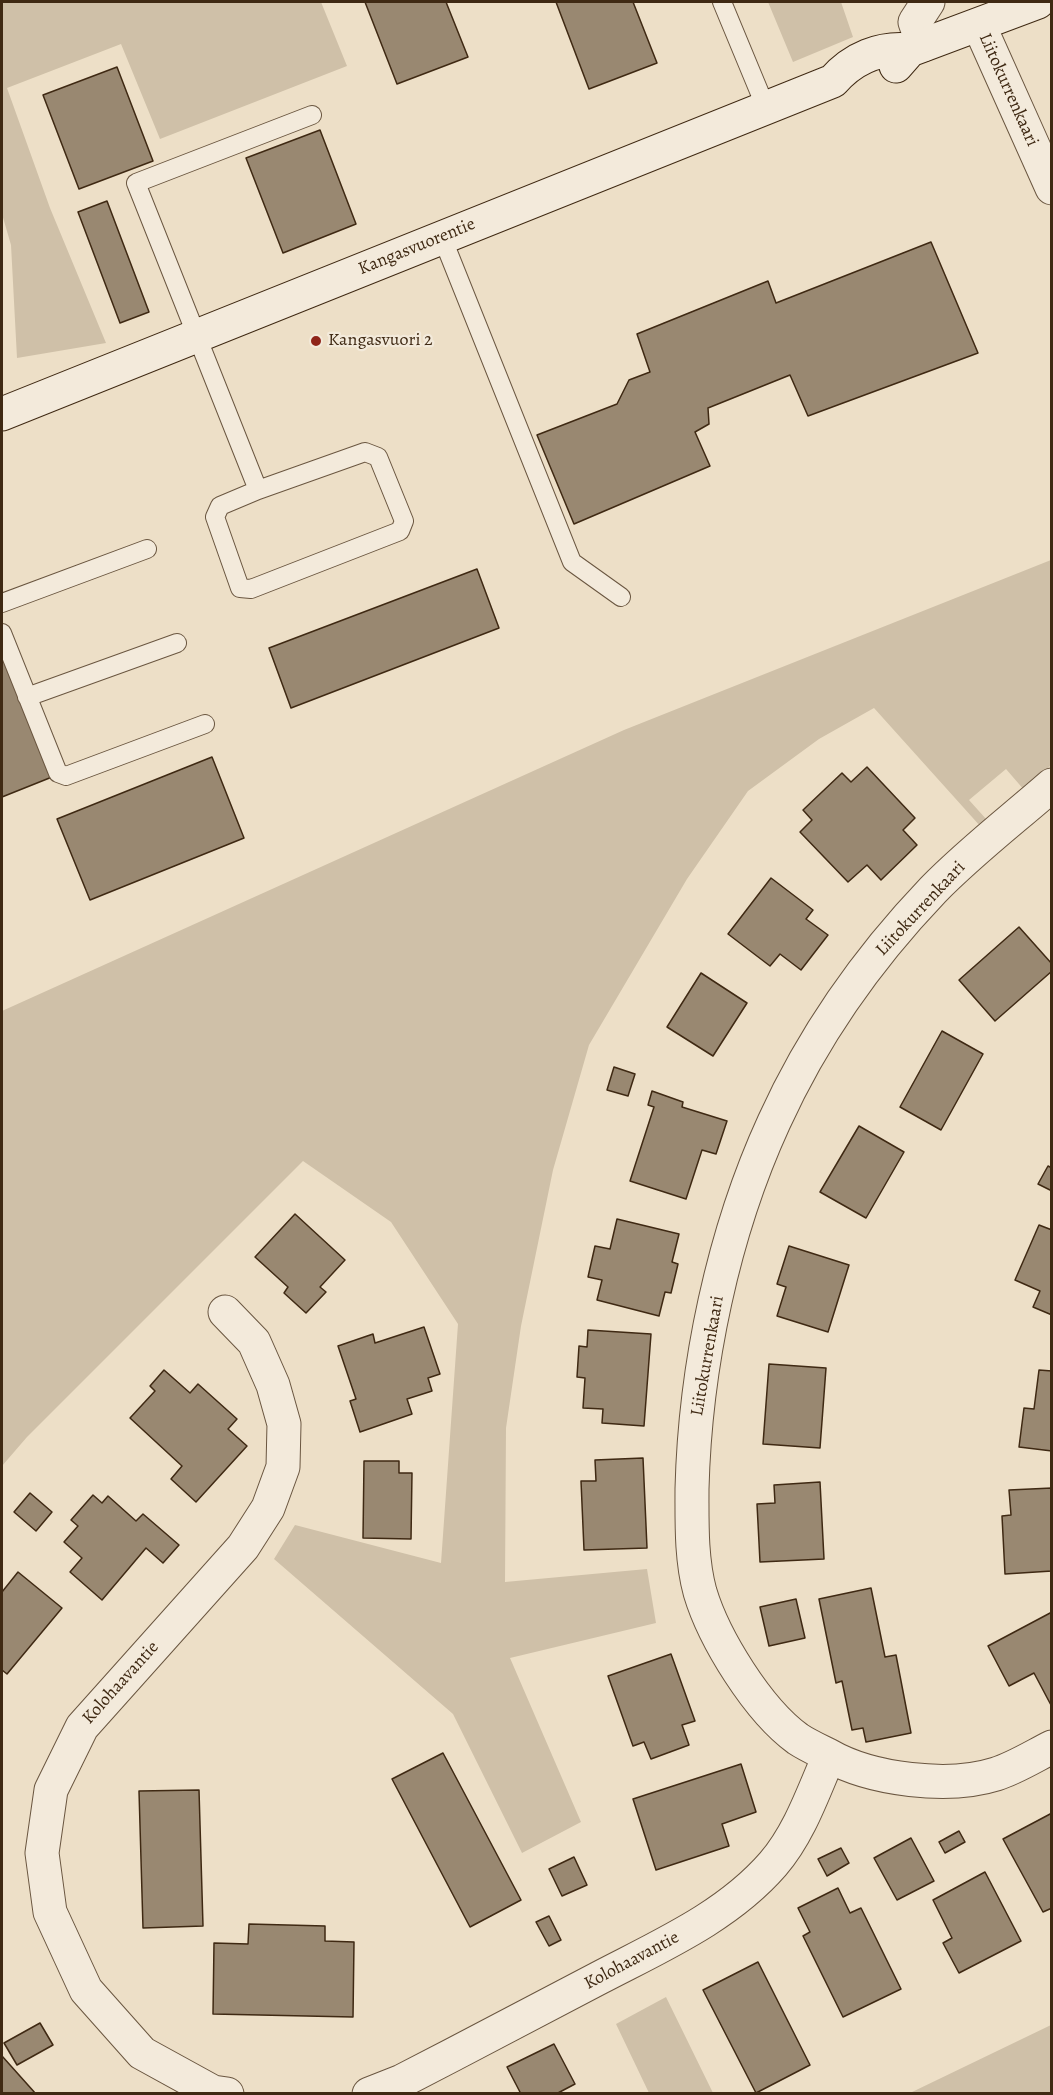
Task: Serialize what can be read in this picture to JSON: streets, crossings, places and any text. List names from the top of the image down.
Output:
{
  "streets": {
    "street": ["Liitokurrenkaari", "Kangasvuorentie", "Kolohaavantie"]
  },
  "crossings": [
    ["Liitokurrenkaari", "Kangasvuorentie"],
    ["Liitokurrenkaari", "Kolohaavantie"]
  ],
  "places": ["Kangasvuori 2"]
}
